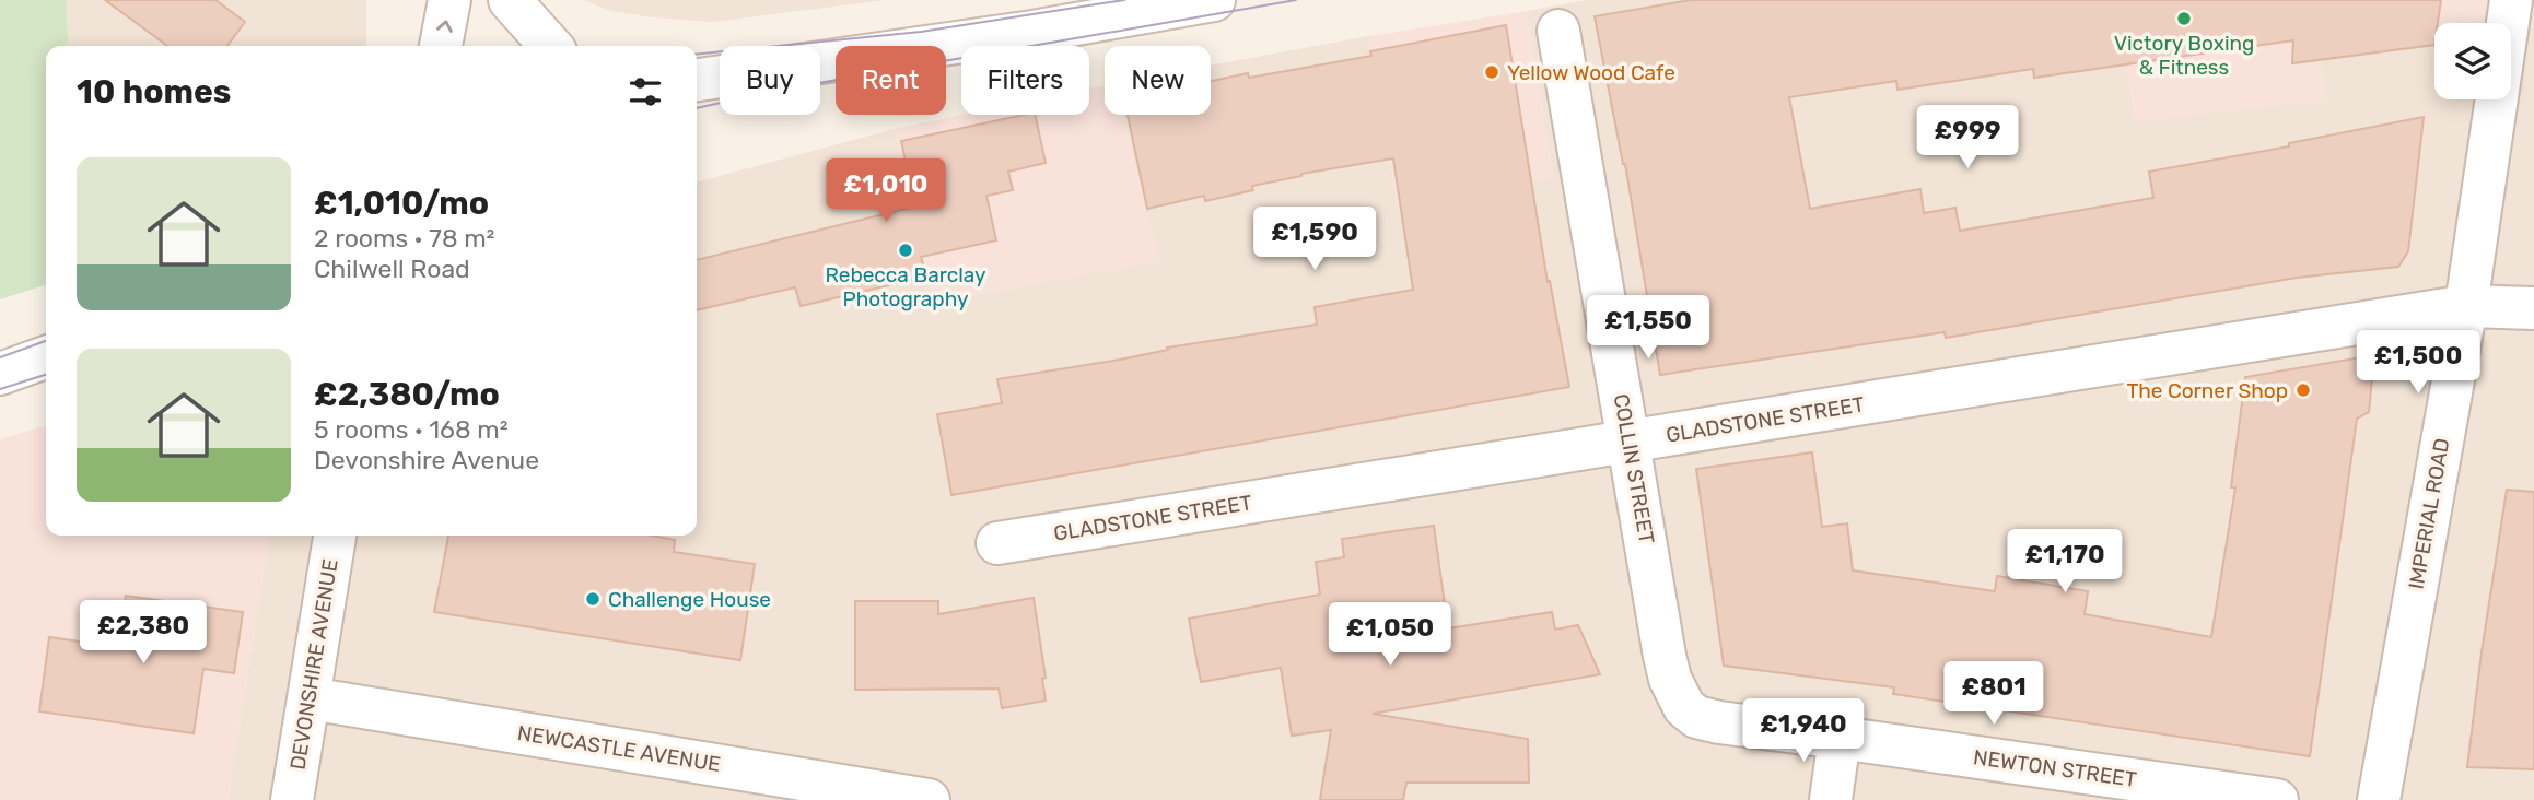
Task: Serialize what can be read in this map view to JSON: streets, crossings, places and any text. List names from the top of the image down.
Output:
{
  "streets": {
    "street": [
      "GLADSTONE STREET",
      "COLLIN STREET",
      "IMPERIAL ROAD",
      "DEVONSHIRE AVENUE",
      "NEWCASTLE AVENUE",
      "NEWTON STREET"
    ]
  },
  "crossings": [
    ["GLADSTONE STREET", "COLLIN STREET"],
    ["GLADSTONE STREET", "IMPERIAL ROAD"],
    ["COLLIN STREET", "NEWTON STREET"],
    ["DEVONSHIRE AVENUE", "NEWCASTLE AVENUE"]
  ],
  "places": [
    "Victory Boxing & Fitness",
    "Yellow Wood Cafe",
    "Rebecca Barclay Photography",
    "The Corner Shop",
    "Challenge House"
  ],
  "page": {
    "chip": [
      "Buy",
      "Rent",
      "Filters",
      "New"
    ],
    "heading": "10 homes",
    "price": [
      "£999",
      "£1,010",
      "£1,590",
      "£1,550",
      "£1,500",
      "£1,170",
      "£2,380",
      "£1,050",
      "£801",
      "£1,940"
    ],
    "list": [
      {
        "name": "£1,010/mo",
        "note": "2 rooms · 78 m² · Chilwell Road"
      },
      {
        "name": "£2,380/mo",
        "note": "5 rooms · 168 m² · Devonshire Avenue"
      }
    ]
  }
}
